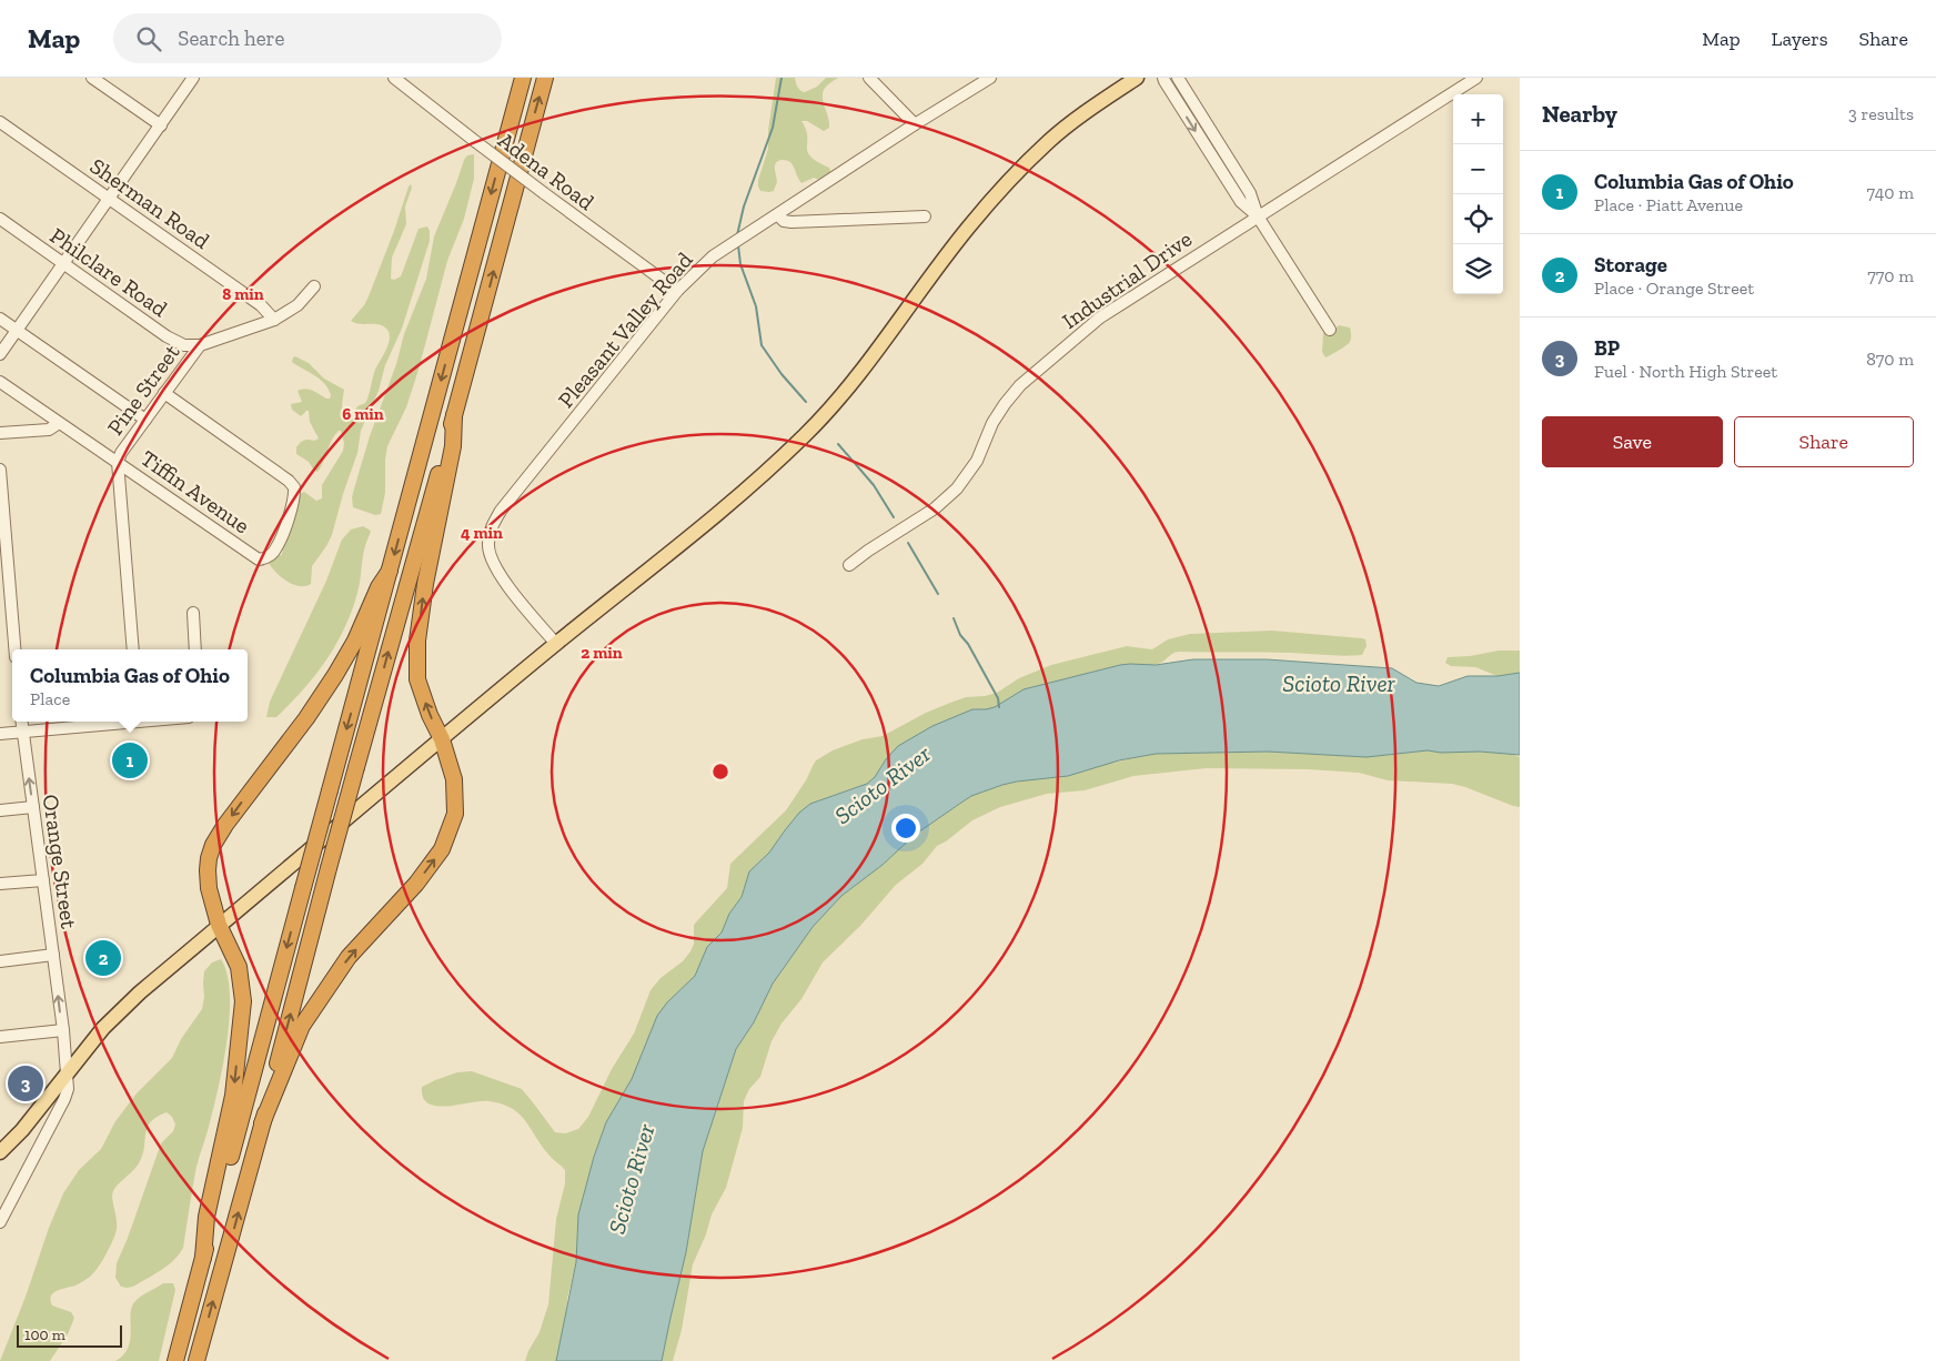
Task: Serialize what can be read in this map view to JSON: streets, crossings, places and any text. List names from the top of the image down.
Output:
{
  "streets": {
    "street": [
      "Adena Road",
      "Sherman Road",
      "Philclare Road",
      "Industrial Drive",
      "Pleasant Valley Road",
      "Pine Street",
      "Tiffin Avenue",
      "Orange Street"
    ]
  },
  "crossings": [
    ["Adena Road", "Pleasant Valley Road"],
    ["Sherman Road", "Pine Street"],
    ["Philclare Road", "Pine Street"],
    ["Pine Street", "Tiffin Avenue"]
  ],
  "water": ["Scioto River"],
  "scale_bar": "100 m",
  "page": {
    "header": "Map",
    "search": "Search here",
    "nav": ["Map", "Layers", "Share"],
    "heading": ["Nearby", "3 results"],
    "map_buttons": ["+", "−"],
    "list": [
      {
        "mark": "1",
        "name": "Columbia Gas of Ohio",
        "note": "Place · Piatt Avenue",
        "value": "740 m"
      },
      {
        "mark": "2",
        "name": "Storage",
        "note": "Place · Orange Street",
        "value": "770 m"
      },
      {
        "mark": "3",
        "name": "BP",
        "note": "Fuel · North High Street",
        "value": "870 m"
      }
    ],
    "buttons": ["Save", "Share"],
    "popup": ["Columbia Gas of Ohio", "Place"],
    "pins": ["1", "2", "3"],
    "scale": "100 m"
  },
  "rings": [
    "8 min",
    "6 min",
    "4 min",
    "2 min"
  ]
}
